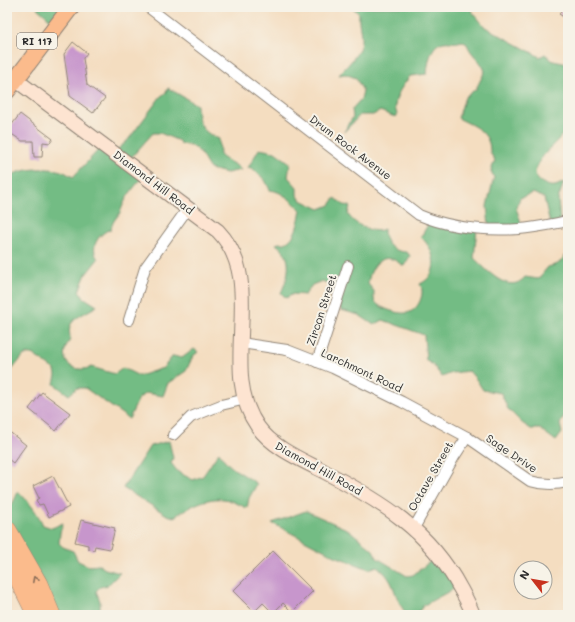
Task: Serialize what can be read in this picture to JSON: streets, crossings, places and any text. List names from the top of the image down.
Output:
{
  "streets": {
    "main road": ["RI 117"],
    "street": [
      "Drum Rock Avenue",
      "Diamond Hill Road",
      "Zircon Street",
      "Larchmont Road",
      "Sage Drive",
      "Octave Street"
    ]
  },
  "crossings": [
    ["RI 117", "Diamond Hill Road"],
    ["Diamond Hill Road", "Larchmont Road"],
    ["Diamond Hill Road", "Octave Street"],
    ["Zircon Street", "Larchmont Road"],
    ["Larchmont Road", "Sage Drive"],
    ["Larchmont Road", "Octave Street"],
    ["Sage Drive", "Octave Street"]
  ],
  "north": "top left"
}
